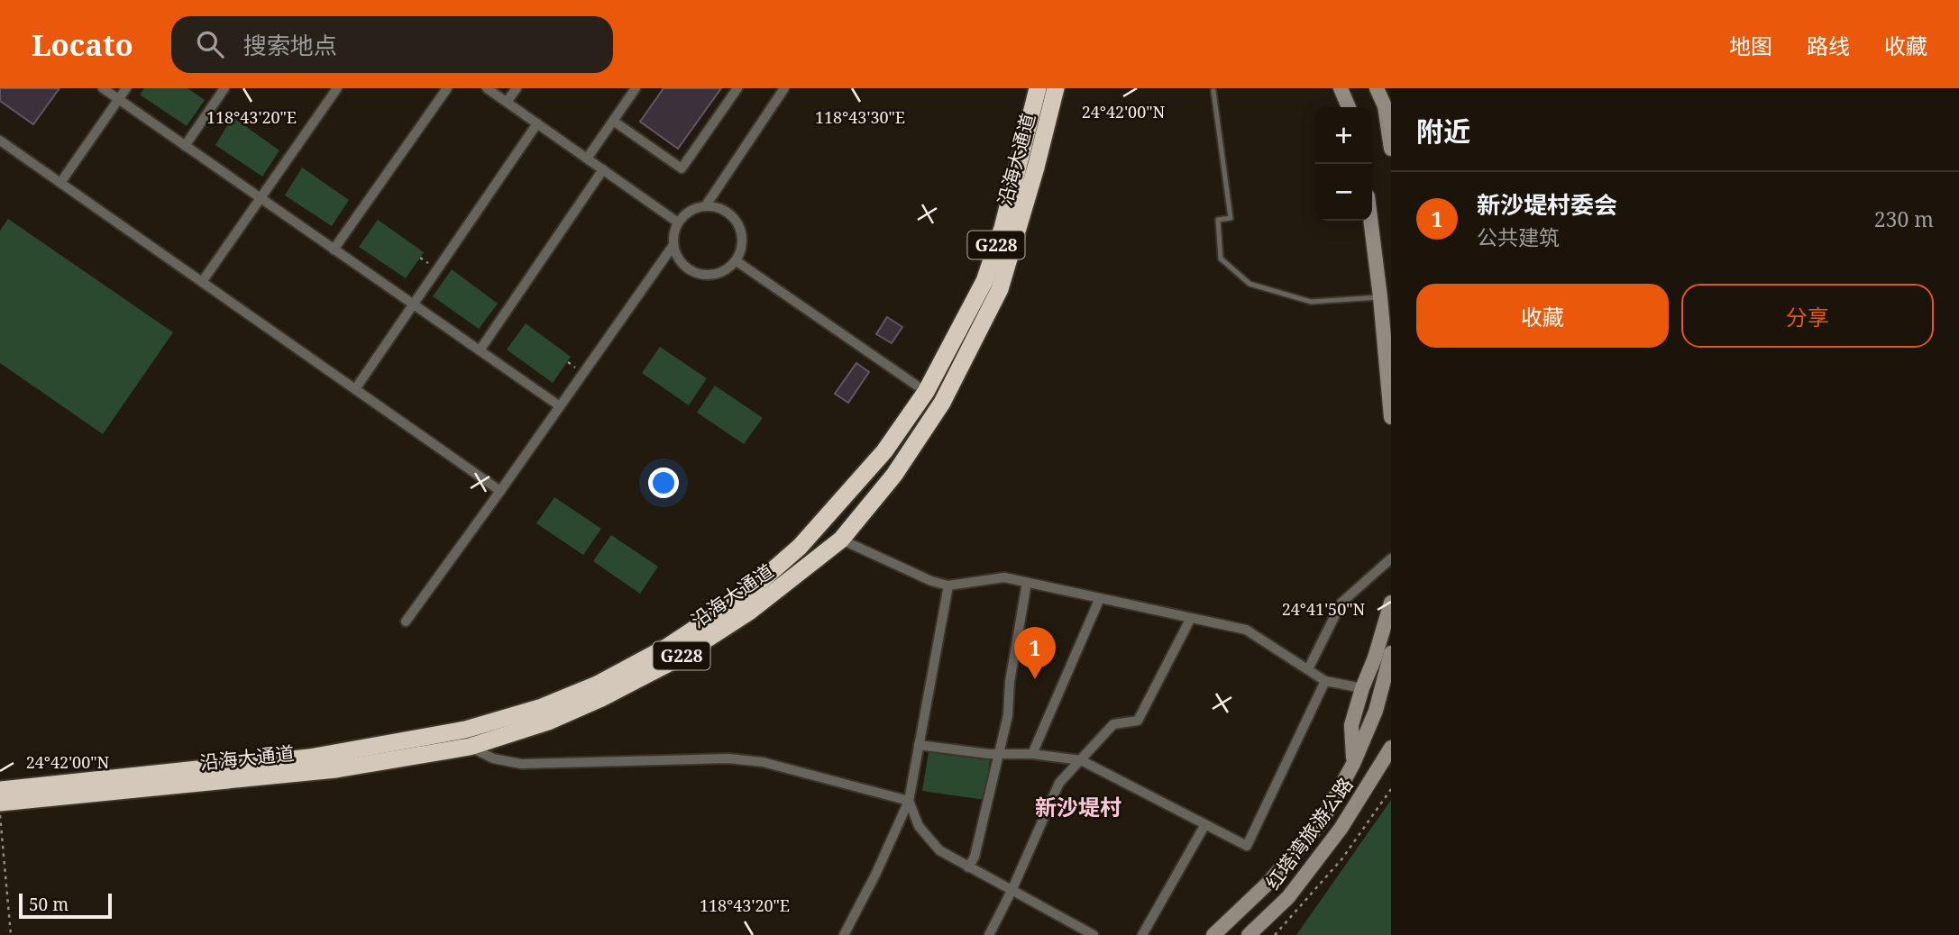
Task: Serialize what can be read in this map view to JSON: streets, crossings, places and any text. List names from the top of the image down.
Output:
{
  "streets": {
    "highway": ["沿海大通道", "G228"],
    "main road": ["红塔湾旅游公路"]
  },
  "districts": ["新沙堤村"],
  "scale_bar": "50 m",
  "page": {
    "header": "Locato",
    "search": "搜索地点",
    "nav": ["地图", "路线", "收藏"],
    "heading": "附近",
    "map_buttons": ["+", "−"],
    "list": [
      {
        "mark": "1",
        "name": "新沙堤村委会",
        "note": "公共建筑",
        "value": "230 m"
      }
    ],
    "buttons": ["收藏", "分享"],
    "pins": "1",
    "scale": "50 m"
  },
  "coordinates": [
    "24°42'00\"N",
    "118°43'20\"E",
    "118°43'30\"E",
    "24°41'50\"N"
  ]
}
